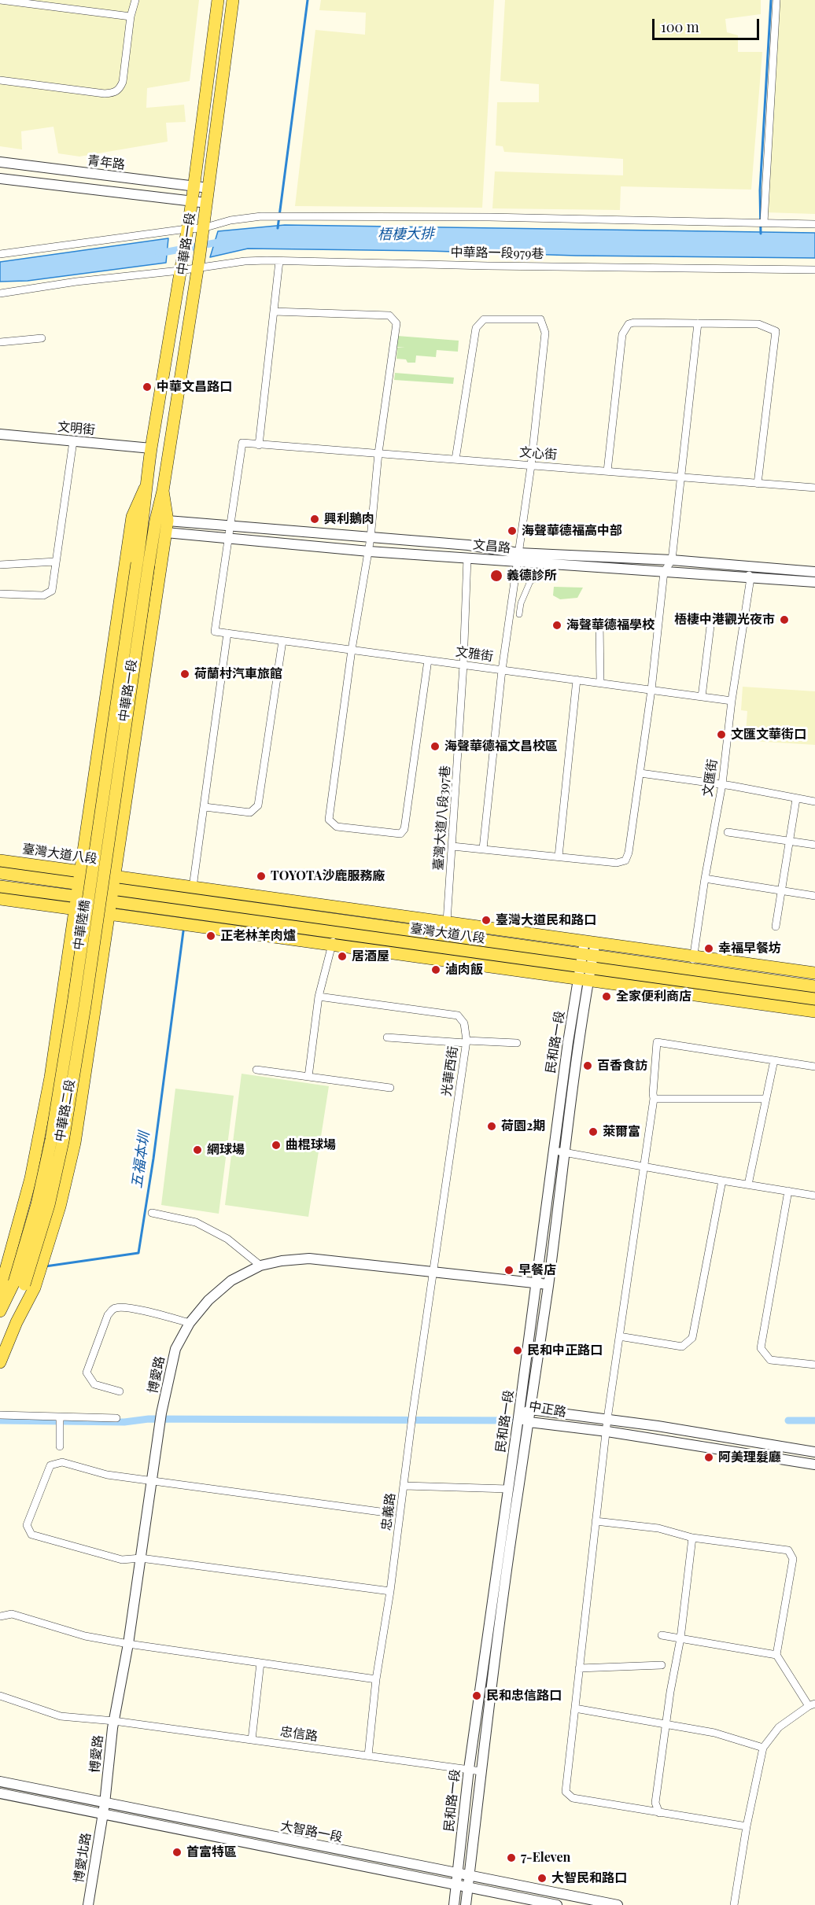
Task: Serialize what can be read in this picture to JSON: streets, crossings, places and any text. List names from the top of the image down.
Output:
{
  "streets": {
    "main road": [
      "中華路一段",
      "臺灣大道八段",
      "中華陸橋",
      "中華路二段"
    ],
    "street": [
      "青年路",
      "中華路一段979巷",
      "文明街",
      "文心街",
      "文昌路",
      "文雅街",
      "文匯街",
      "臺灣大道八段397巷",
      "民和路一段",
      "光華西街",
      "博愛路",
      "中正路",
      "忠義路",
      "忠信路",
      "大智路一段",
      "博愛北路"
    ]
  },
  "crossings": [
    ["青年路", "中華路一段"],
    ["中華路一段", "中華路一段979巷"],
    ["中華路一段", "文明街"],
    ["中華路一段", "文昌路"],
    ["中華路一段", "臺灣大道八段"],
    ["中華路一段", "中華陸橋"],
    ["中華路一段", "中華路二段"],
    ["文心街", "文昌路"],
    ["文昌路", "文雅街"],
    ["文昌路", "文匯街"],
    ["文昌路", "臺灣大道八段397巷"],
    ["文雅街", "文匯街"],
    ["文雅街", "臺灣大道八段397巷"],
    ["文匯街", "臺灣大道八段"],
    ["臺灣大道八段397巷", "臺灣大道八段"],
    ["臺灣大道八段", "民和路一段"],
    ["臺灣大道八段", "中華路二段"],
    ["中華陸橋", "中華路二段"],
    ["民和路一段", "博愛路"],
    ["民和路一段", "中正路"],
    ["民和路一段", "忠信路"],
    ["民和路一段", "大智路一段"],
    ["光華西街", "博愛路"],
    ["光華西街", "忠義路"],
    ["博愛路", "忠義路"],
    ["博愛路", "忠信路"],
    ["博愛路", "大智路一段"],
    ["博愛路", "博愛北路"],
    ["忠義路", "忠信路"],
    ["大智路一段", "博愛北路"]
  ],
  "water": ["梧棲大排", "五福本圳"],
  "places": [
    "中華文昌路口",
    "興利鵝肉",
    "海聲華德福高中部",
    "義德診所",
    "梧棲中港觀光夜市",
    "海聲華德福學校",
    "荷蘭村汽車旅館",
    "文匯文華街口",
    "海聲華德福文昌校區",
    "TOYOTA沙鹿服務廠",
    "臺灣大道民和路口",
    "正老林羊肉爐",
    "幸福早餐坊",
    "居酒屋",
    "滷肉飯",
    "全家便利商店",
    "百香食訪",
    "荷園2期",
    "萊爾富",
    "曲棍球場",
    "網球場",
    "早餐店",
    "民和中正路口",
    "阿美理髮廳",
    "民和忠信路口",
    "首富特區",
    "7-Eleven",
    "大智民和路口"
  ],
  "scale_bar": "100 m"
}
